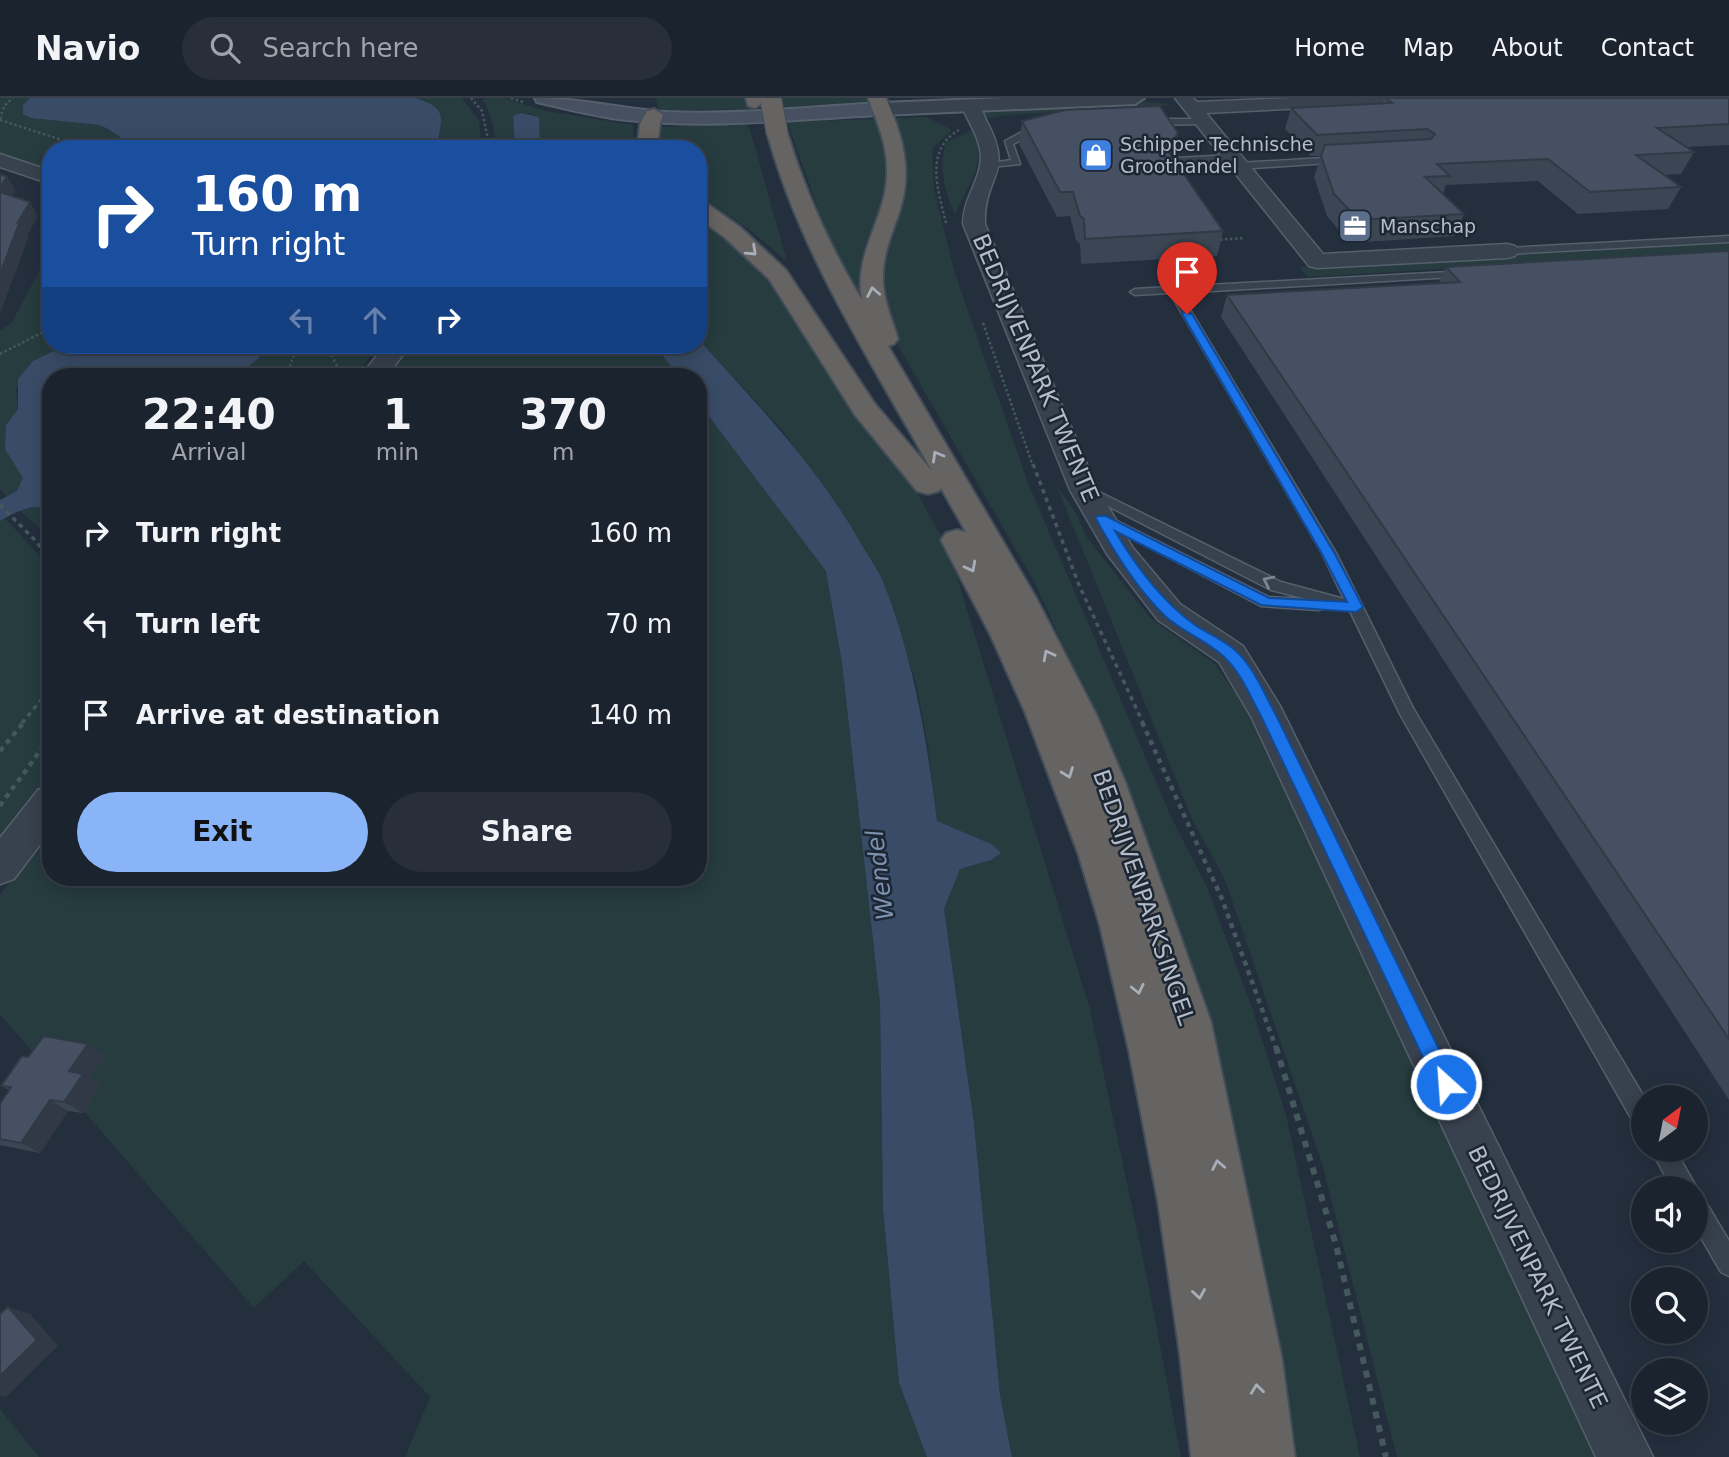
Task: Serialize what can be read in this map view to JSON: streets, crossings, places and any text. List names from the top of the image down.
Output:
{
  "streets": {
    "highway": ["BEDRIJVENPARKSINGEL"],
    "street": ["BEDRIJVENPARK TWENTE"]
  },
  "water": ["Wendel"],
  "places": {
    "shop": ["Schipper Technische Groothandel"],
    "office": ["Manschap"]
  },
  "north": "top right",
  "page": {
    "header": "Navio",
    "search": "Search here",
    "nav": [
      "Home",
      "Map",
      "About",
      "Contact"
    ],
    "turn": ["160 m", "Turn right"],
    "eta": [
      "22:40",
      "Arrival",
      "1",
      "min",
      "370",
      "m"
    ],
    "list": [
      {
        "name": "Turn right",
        "value": "160 m"
      },
      {
        "name": "Turn left",
        "value": "70 m"
      },
      {
        "name": "Arrive at destination",
        "value": "140 m"
      }
    ],
    "buttons": ["Exit", "Share"]
  }
}
